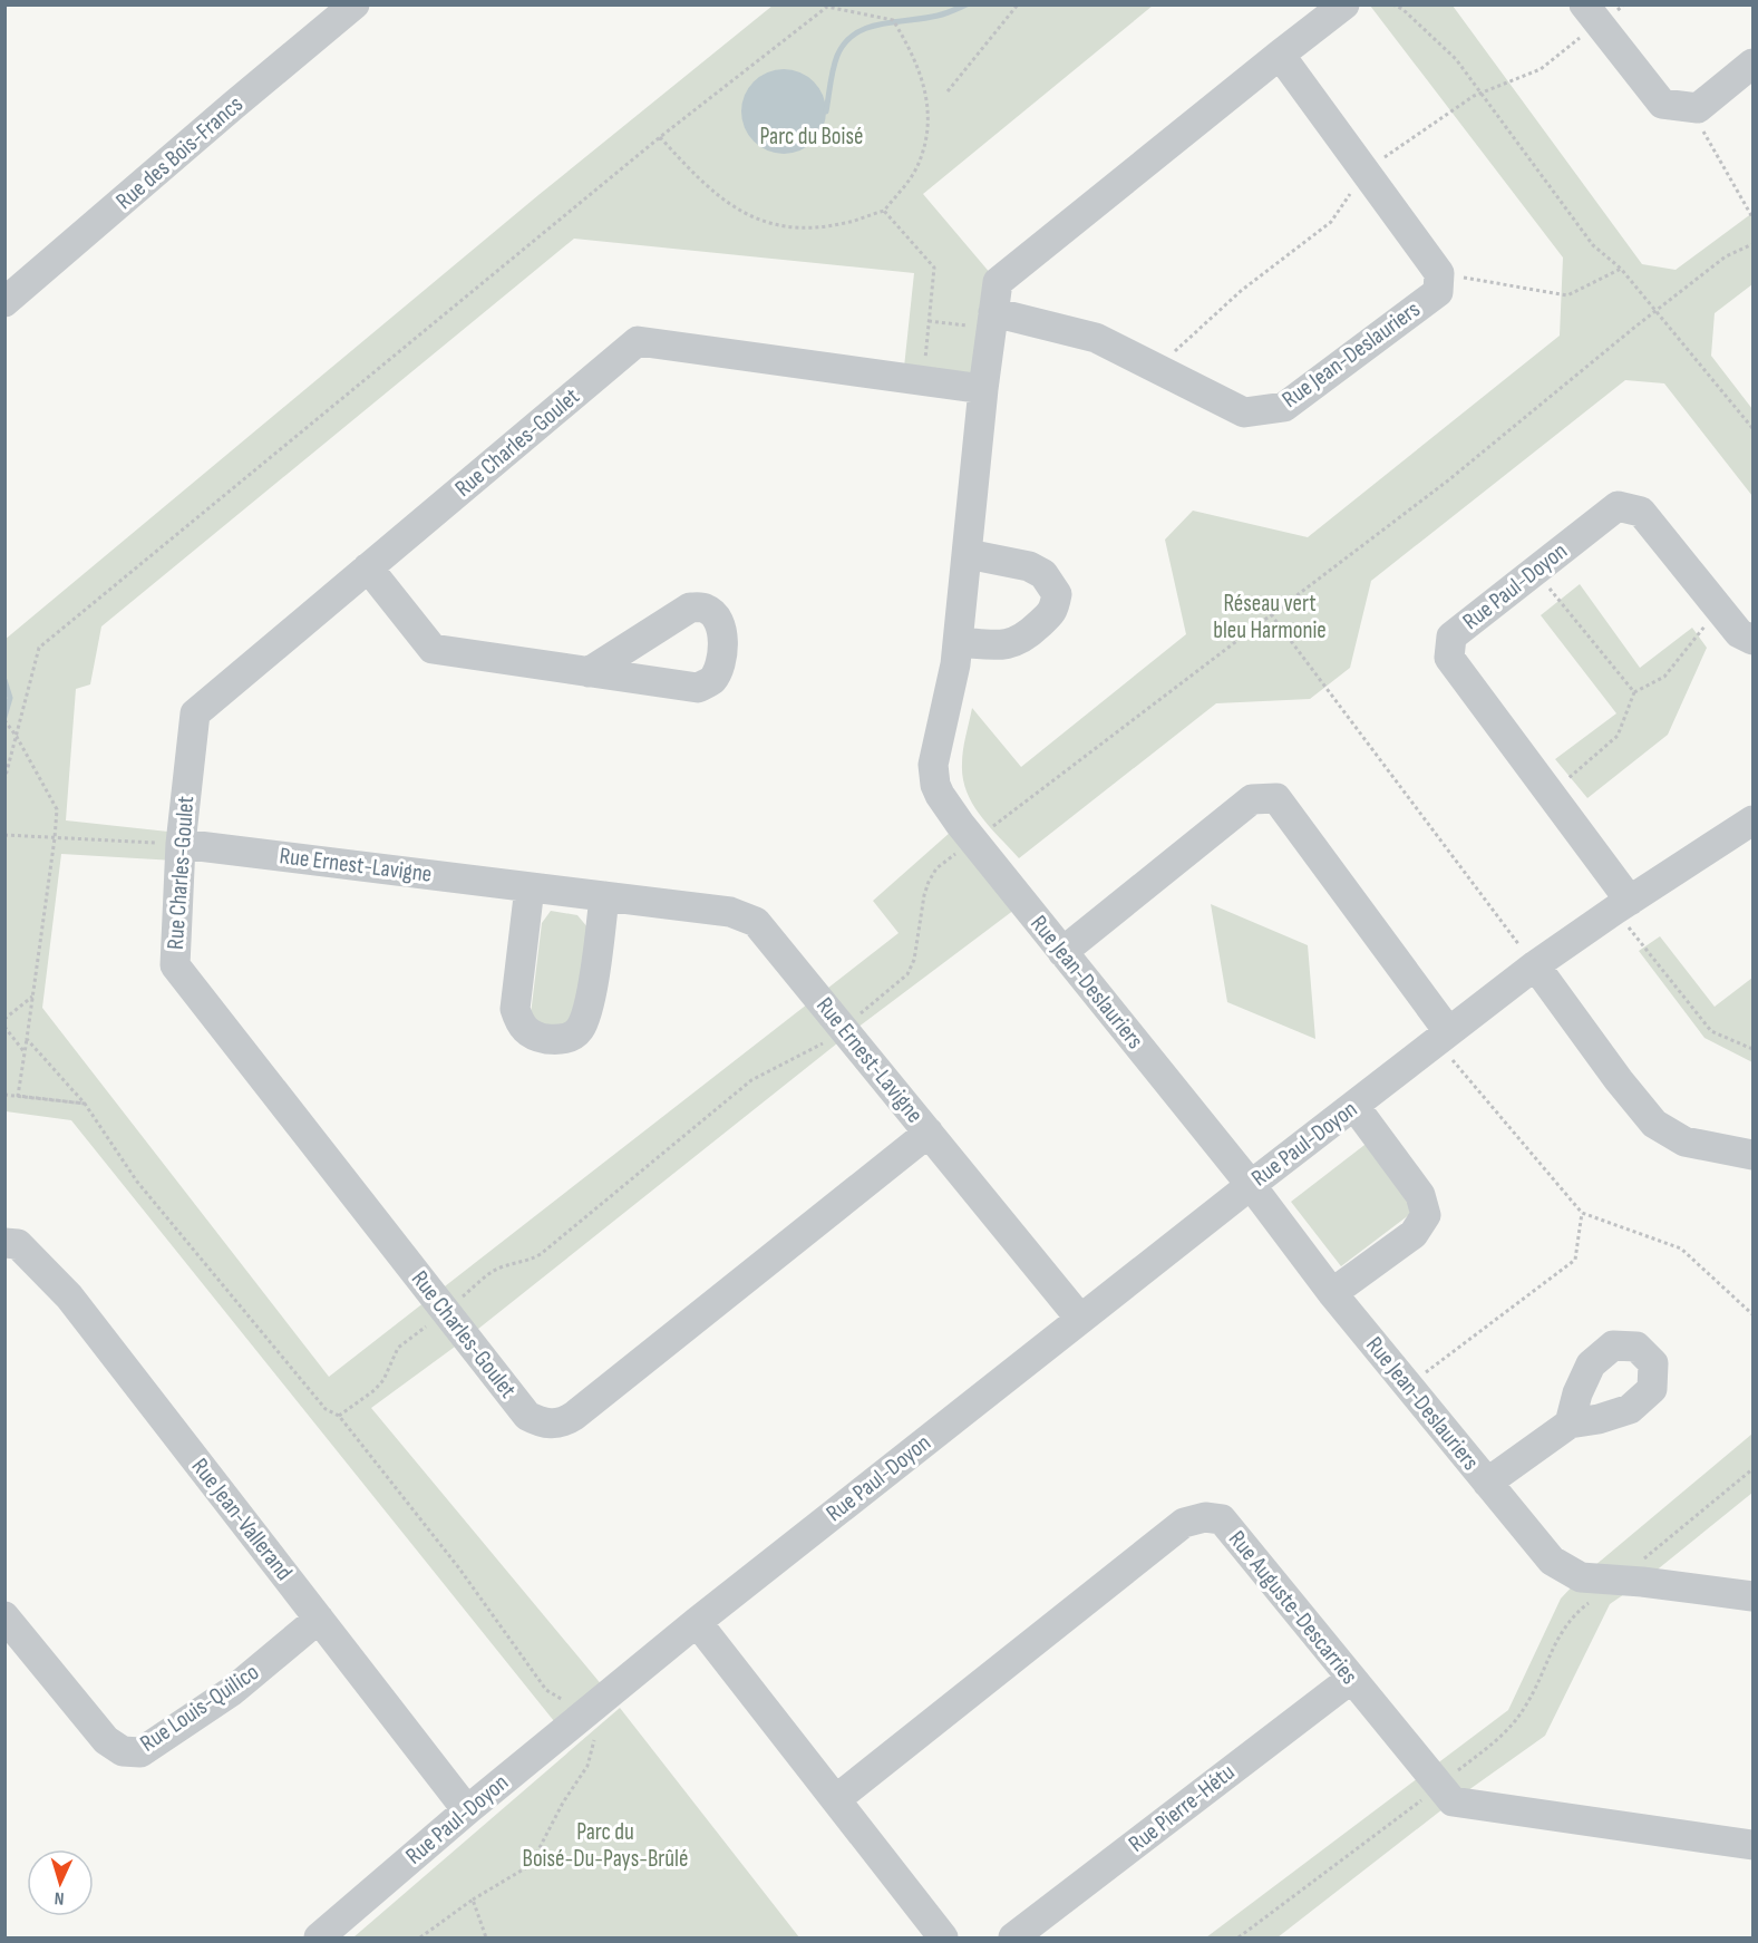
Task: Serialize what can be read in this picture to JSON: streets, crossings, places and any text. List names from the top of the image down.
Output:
{
  "streets": {
    "street": [
      "Rue des Bois-Francs",
      "Rue Jean-Deslauriers",
      "Rue Charles-Goulet",
      "Rue Paul-Doyon",
      "Rue Ernest-Lavigne",
      "Rue Jean-Vallerand",
      "Rue Auguste-Descarries",
      "Rue Louis-Quilico",
      "Rue Pierre-Hétu"
    ]
  },
  "crossings": [
    ["Rue Jean-Deslauriers", "Rue Charles-Goulet"],
    ["Rue Jean-Deslauriers", "Rue Paul-Doyon"],
    ["Rue Charles-Goulet", "Rue Ernest-Lavigne"],
    ["Rue Paul-Doyon", "Rue Ernest-Lavigne"],
    ["Rue Paul-Doyon", "Rue Jean-Vallerand"],
    ["Rue Jean-Vallerand", "Rue Louis-Quilico"],
    ["Rue Auguste-Descarries", "Rue Pierre-Hétu"]
  ],
  "parks": ["Parc du Boisé", "Réseau vert bleu Harmonie", "Parc du Boisé-Du-Pays-Brûlé"],
  "north": "bottom"
}
